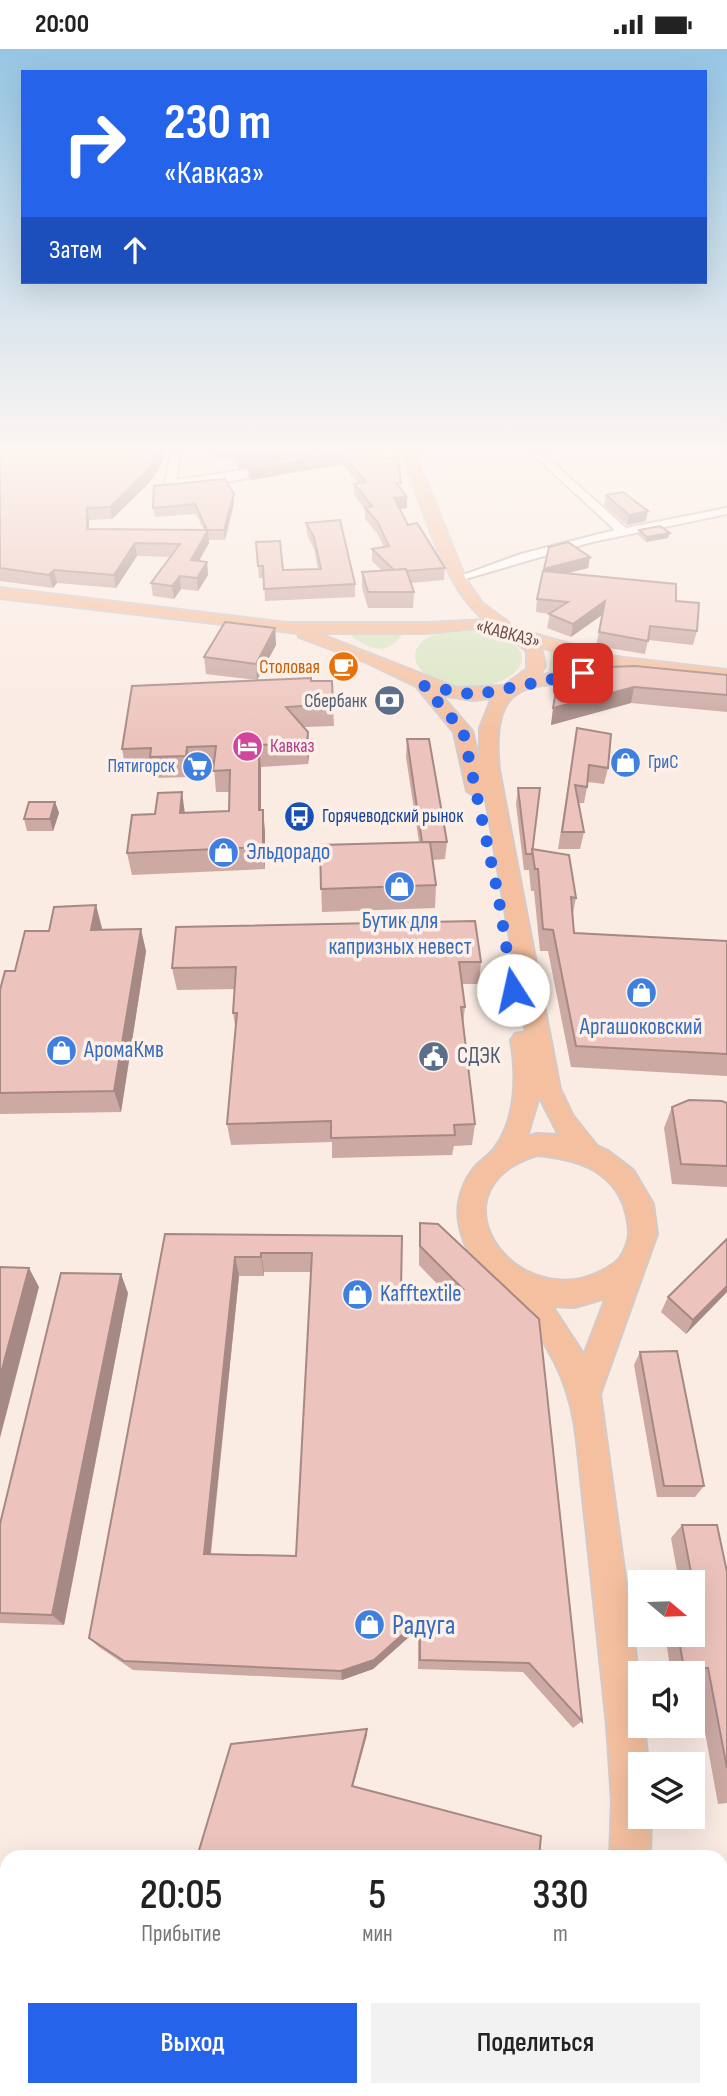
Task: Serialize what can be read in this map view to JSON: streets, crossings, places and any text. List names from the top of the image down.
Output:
{
  "streets": {
    "main road": ["«КАВКАЗ»"]
  },
  "places": {
    "cafe": ["Столовая"],
    "bank": ["Сбербанк"],
    "hotel": ["Кавказ"],
    "shop": [
      "ГриС",
      "Эльдорадо",
      "Бутик для капризных невест",
      "Аргашоковский",
      "АромаКмв",
      "Kafftextile",
      "Радуга"
    ],
    "supermarket": ["Пятигорск"],
    "bus stop": ["Горячеводский рынок"],
    "public building": ["СДЭК"]
  },
  "north": "right",
  "page": {
    "status": "20:00",
    "turn": ["230 m", "«Кавказ»"],
    "then": "Затем",
    "eta": [
      "20:05",
      "Прибытие",
      "5",
      "мин",
      "330",
      "m"
    ],
    "buttons": ["Выход", "Поделиться"]
  }
}
